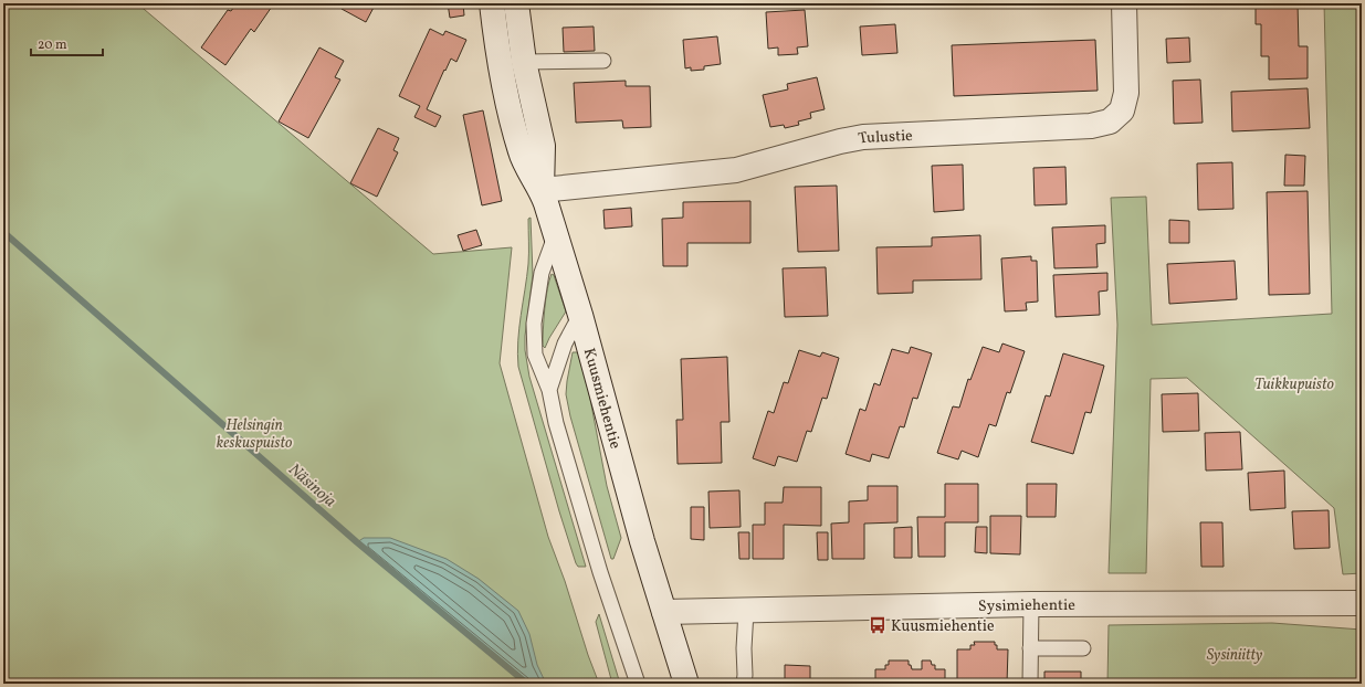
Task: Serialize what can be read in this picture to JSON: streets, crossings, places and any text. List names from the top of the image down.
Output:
{
  "streets": {
    "street": ["Tulustie", "Kuusmiehentie", "Sysimiehentie"]
  },
  "crossings": [
    ["Tulustie", "Kuusmiehentie"],
    ["Kuusmiehentie", "Sysimiehentie"]
  ],
  "water": ["Näsinoja"],
  "parks": ["Tuikkupuisto", "Helsingin keskuspuisto", "Sysiniitty"],
  "places": {
    "bus stop": ["Kuusmiehentie"]
  },
  "scale_bar": "20 m"
}
